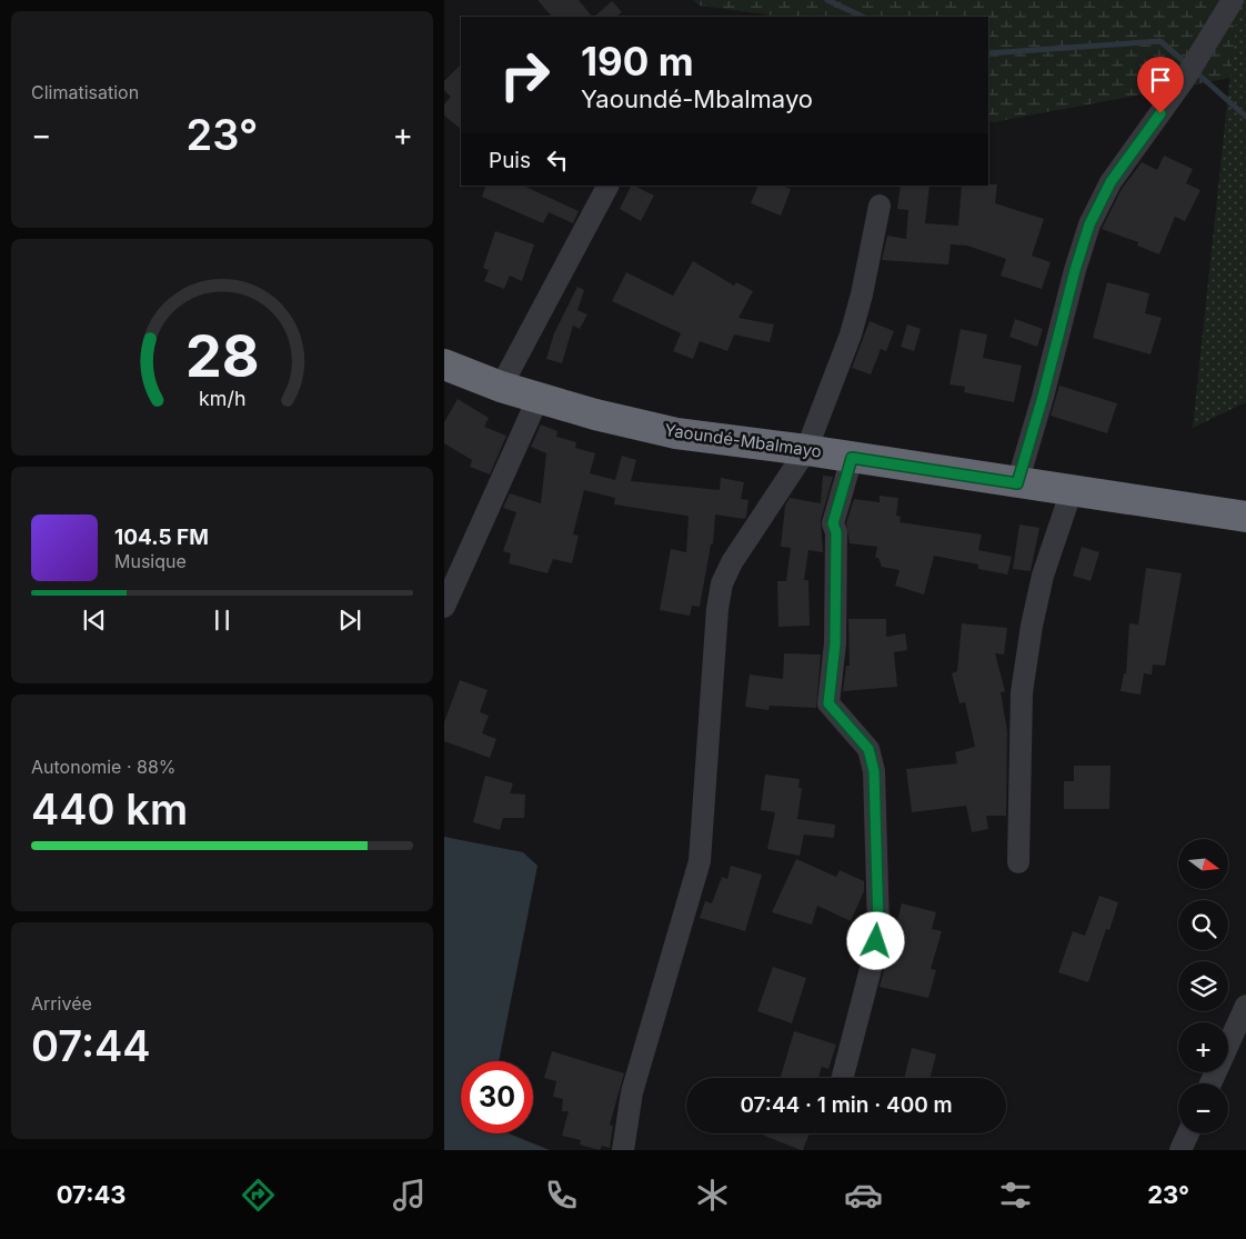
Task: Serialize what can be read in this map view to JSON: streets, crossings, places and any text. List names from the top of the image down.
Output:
{
  "streets": {
    "highway": ["Yaoundé-Mbalmayo"]
  },
  "north": "right",
  "page": {
    "tile": [
      "Climatisation",
      ["Autonomie · 88%", "440 km"],
      ["Arrivée", "07:44"]
    ],
    "turn": ["190 m", "Yaoundé-Mbalmayo"],
    "heat": ["−", "23°", "+"],
    "then": "Puis",
    "song": ["104.5 FM", "Musique"],
    "map_buttons": ["+", "−"],
    "limit": "30",
    "trip": "07:44 · 1 min · 400 m",
    "tabs": ["07:43", "23°"],
    "gauge": ["28", "km/h"]
  }
}
